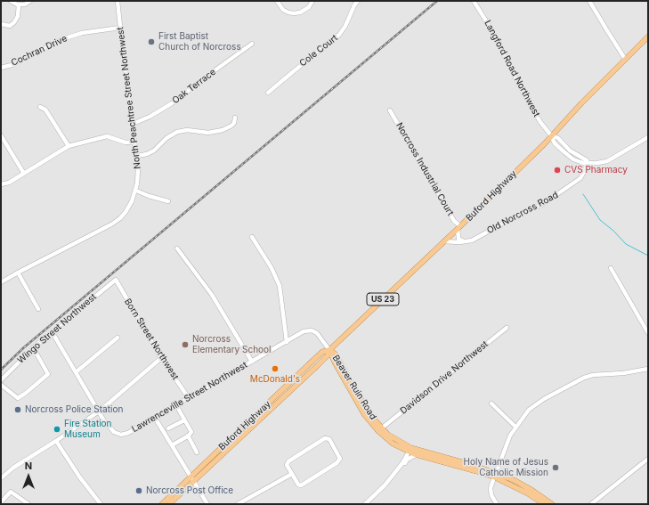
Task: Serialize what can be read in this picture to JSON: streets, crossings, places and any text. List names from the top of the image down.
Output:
{
  "streets": {
    "main road": ["Buford Highway", "US 23", "Beaver Ruin Road"],
    "street": [
      "Cochran Drive",
      "Cole Court",
      "Langford Road Northwest",
      "Oak Terrace",
      "North Peachtree Street Northwest",
      "Norcross Industrial Court",
      "Old Norcross Road",
      "Wingo Street Northwest",
      "Born Street Northwest",
      "Davidson Drive Northwest",
      "Lawrenceville Street Northwest"
    ]
  },
  "crossings": [
    ["Cochran Drive", "North Peachtree Street Northwest"],
    ["Langford Road Northwest", "Buford Highway"],
    ["Langford Road Northwest", "Old Norcross Road"],
    ["Oak Terrace", "North Peachtree Street Northwest"],
    ["Norcross Industrial Court", "Buford Highway"],
    ["Buford Highway", "Old Norcross Road"],
    ["Buford Highway", "Beaver Ruin Road"],
    ["Buford Highway", "Lawrenceville Street Northwest"],
    ["Wingo Street Northwest", "Born Street Northwest"],
    ["Born Street Northwest", "Lawrenceville Street Northwest"],
    ["Davidson Drive Northwest", "Beaver Ruin Road"],
    ["Beaver Ruin Road", "Lawrenceville Street Northwest"]
  ],
  "places": [
    "First Baptist Church of Norcross",
    "CVS Pharmacy",
    "Norcross Elementary School",
    "McDonald's",
    "Norcross Police Station",
    "Fire Station Museum",
    "Holy Name of Jesus Catholic Mission",
    "Norcross Post Office"
  ],
  "north": "top"
}
